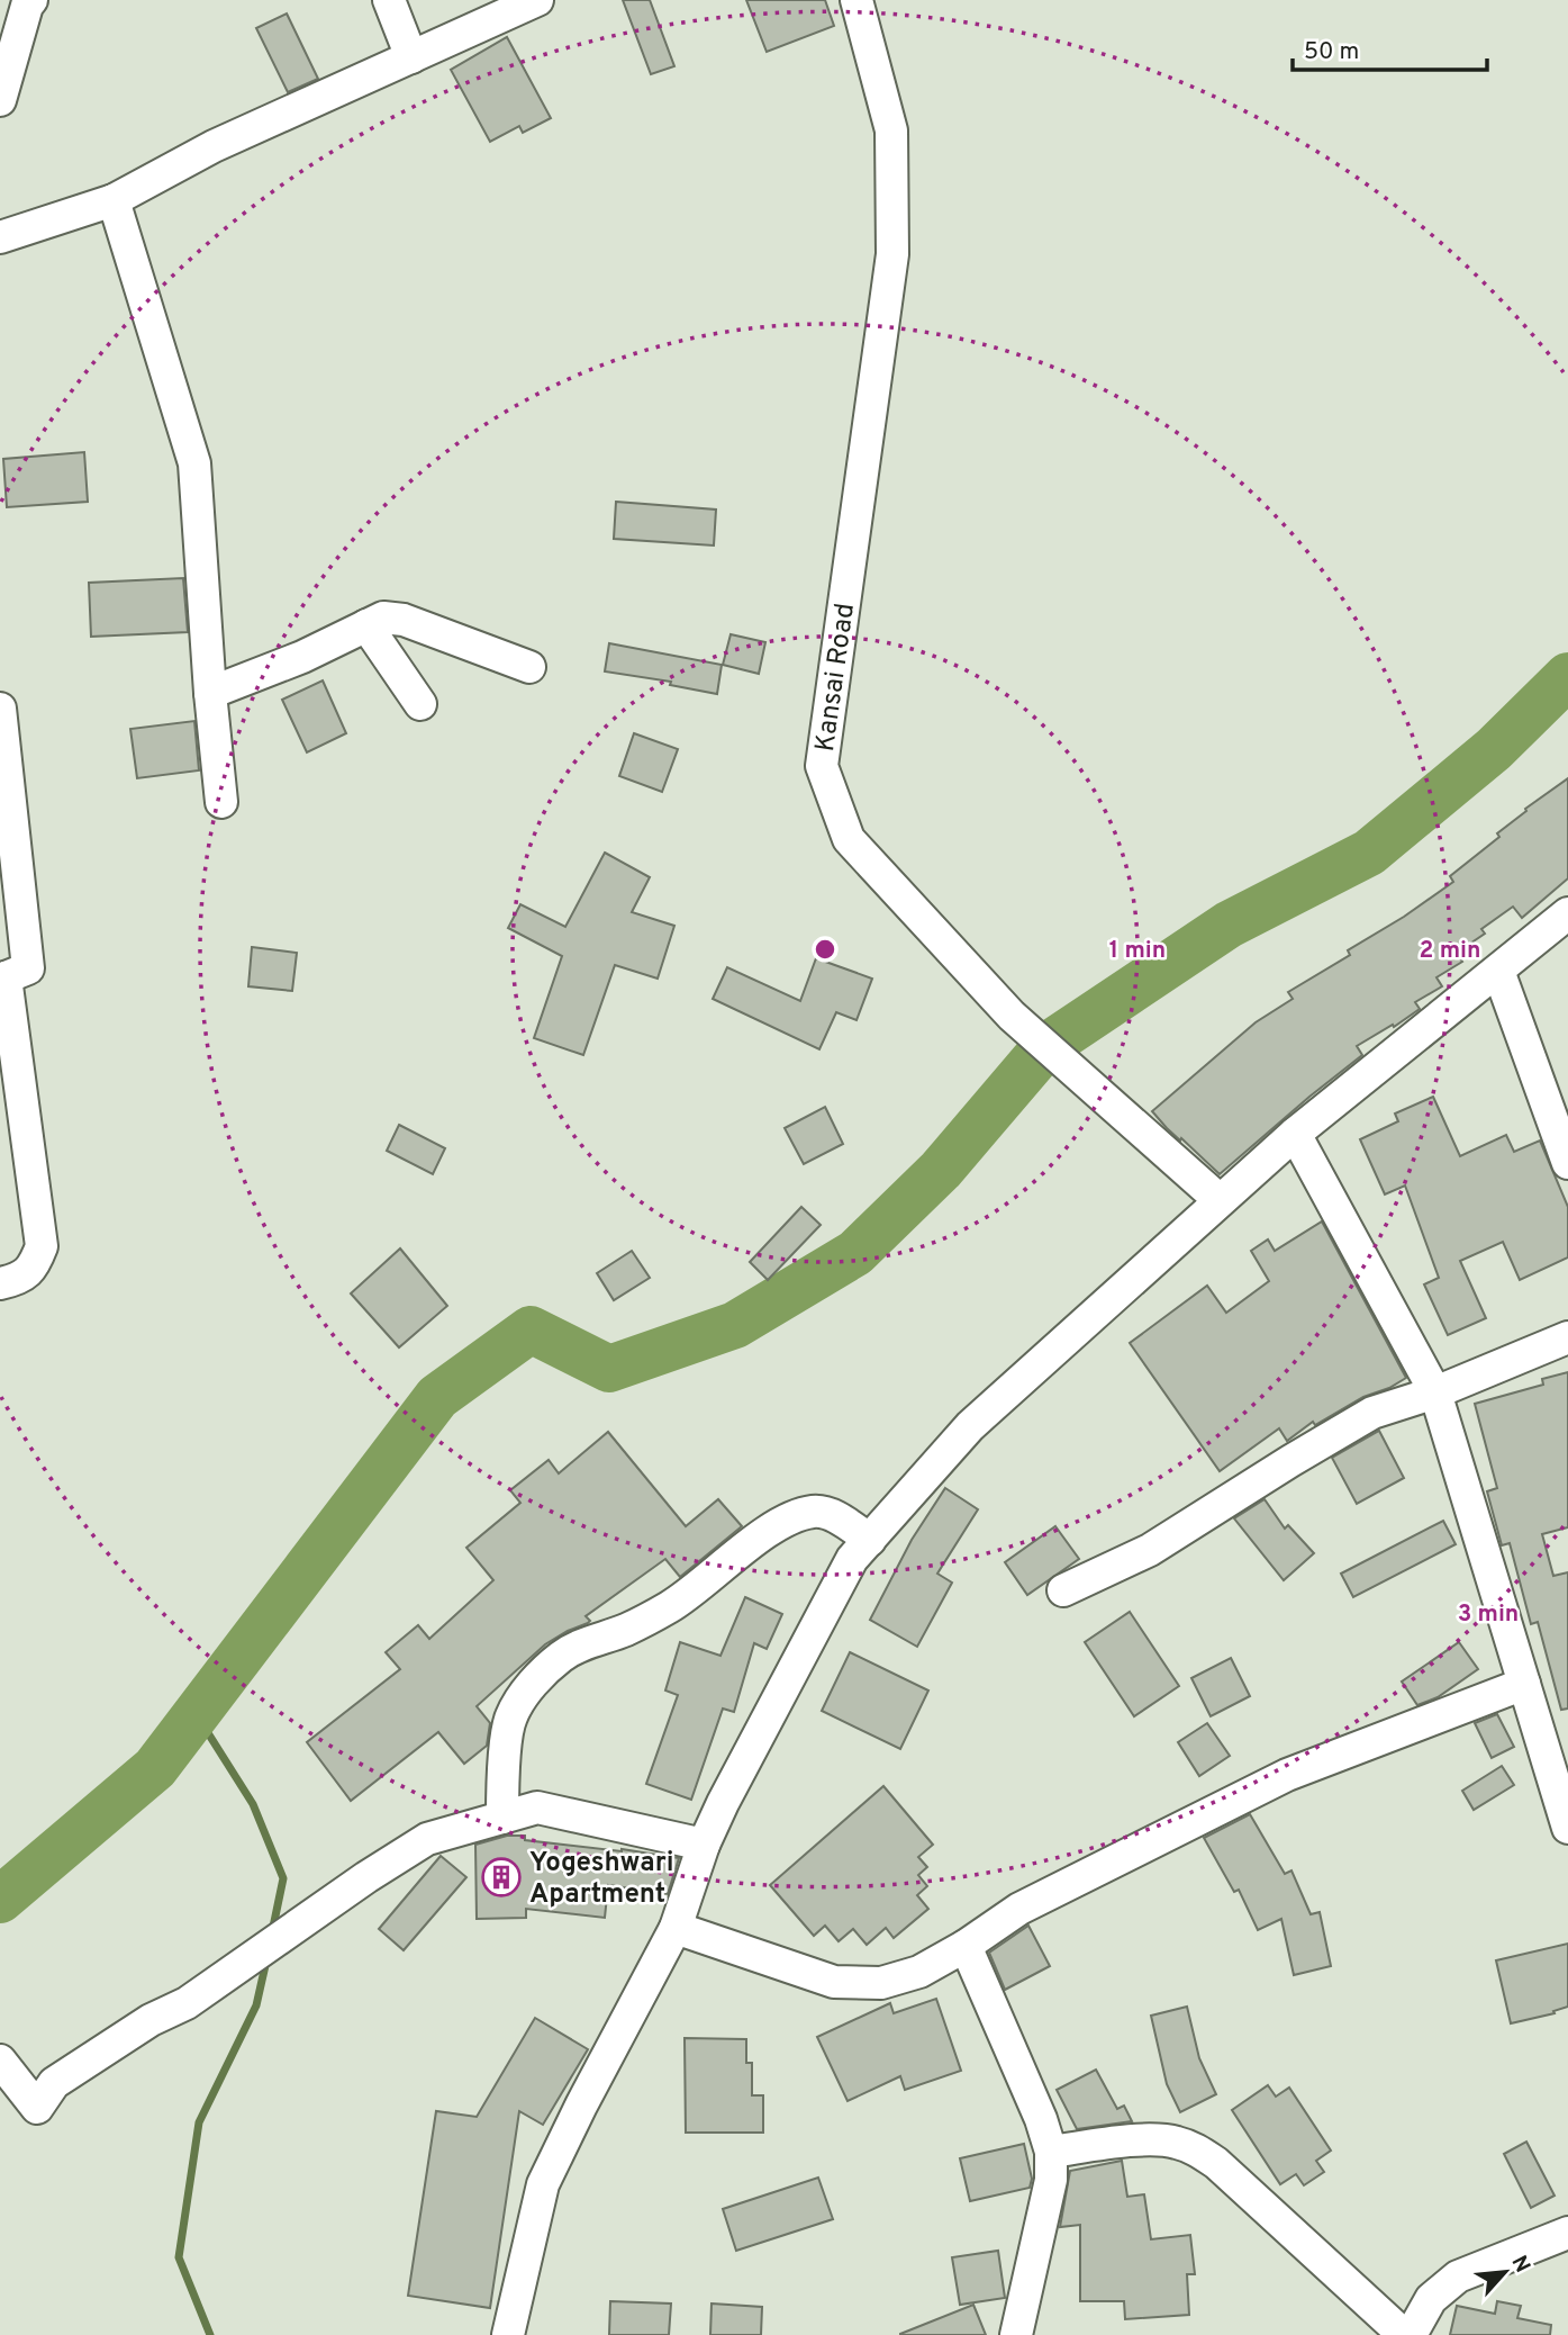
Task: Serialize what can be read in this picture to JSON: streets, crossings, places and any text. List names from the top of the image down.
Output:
{
  "streets": {
    "street": ["Kansai Road"]
  },
  "places": {
    "building": ["Yogeshwari Apartment"]
  },
  "scale_bar": "50 m",
  "north": "top right",
  "rings": ["1 min", "2 min", "3 min"]
}
